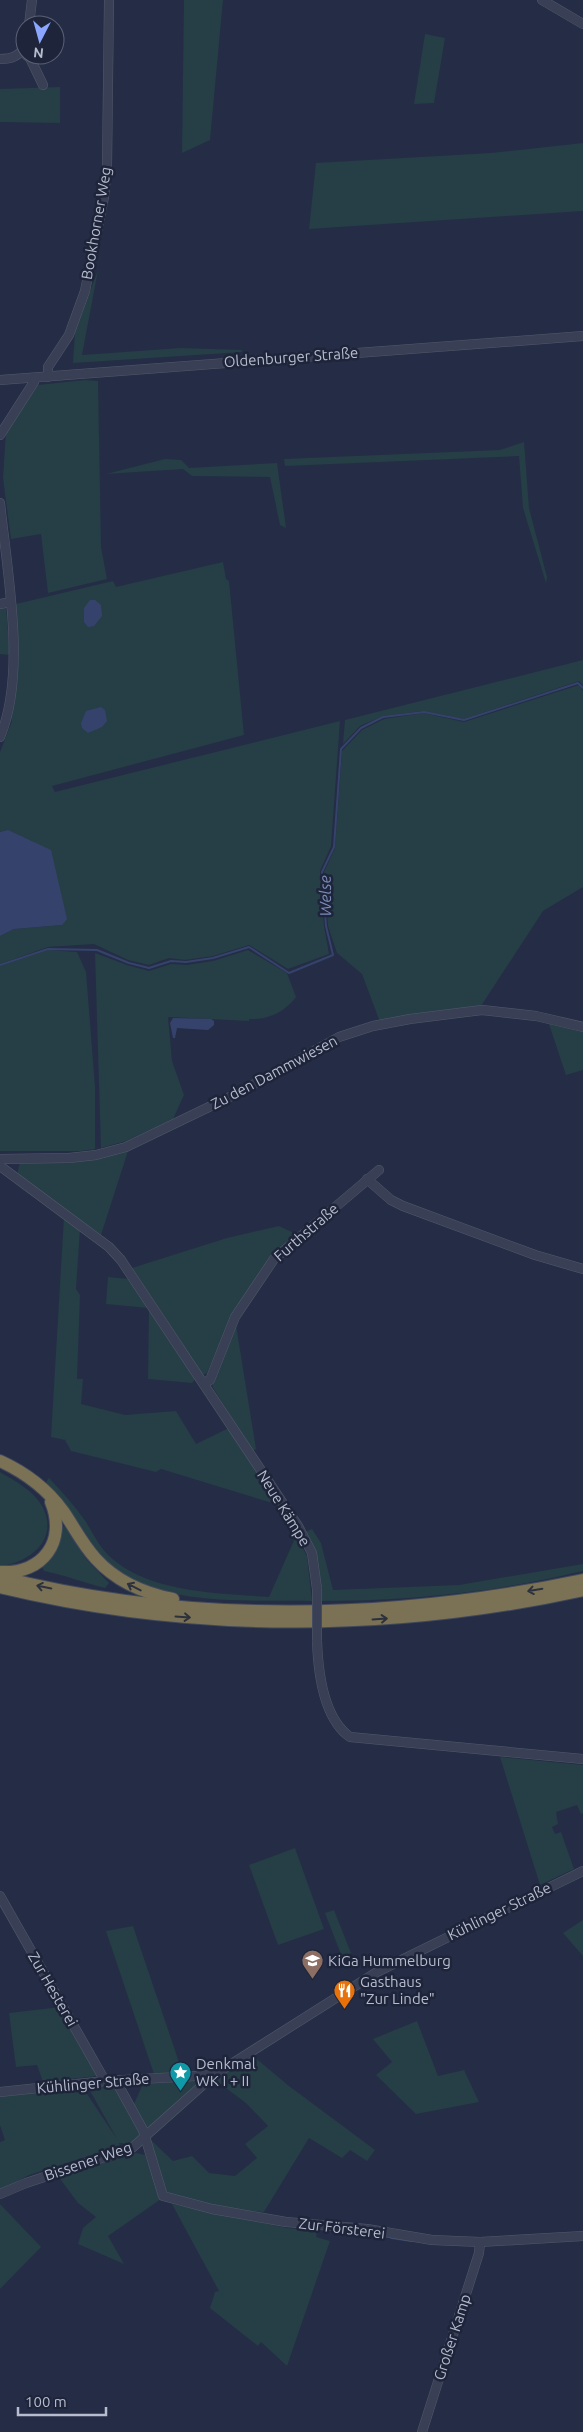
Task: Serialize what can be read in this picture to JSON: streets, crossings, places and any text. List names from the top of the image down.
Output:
{
  "streets": {
    "street": [
      "Bookhorner Weg",
      "Oldenburger Straße",
      "Zu den Dammwiesen",
      "Furthstraße",
      "Neue Kämpe",
      "Kühlinger Straße",
      "Zur Hesterei",
      "Bissener Weg",
      "Zur Försterei",
      "Großer Kamp"
    ]
  },
  "crossings": [
    ["Bookhorner Weg", "Oldenburger Straße"],
    ["Furthstraße", "Neue Kämpe"],
    ["Kühlinger Straße", "Zur Hesterei"],
    ["Kühlinger Straße", "Bissener Weg"],
    ["Bissener Weg", "Zur Försterei"],
    ["Zur Försterei", "Großer Kamp"]
  ],
  "water": ["Welse"],
  "places": {
    "school or university": ["KiGa Hummelburg"],
    "restaurant": ["Gasthaus \"Zur Linde\""],
    "place": ["Denkmal WK I + II"]
  },
  "scale_bar": "100 m",
  "north": "bottom"
}
